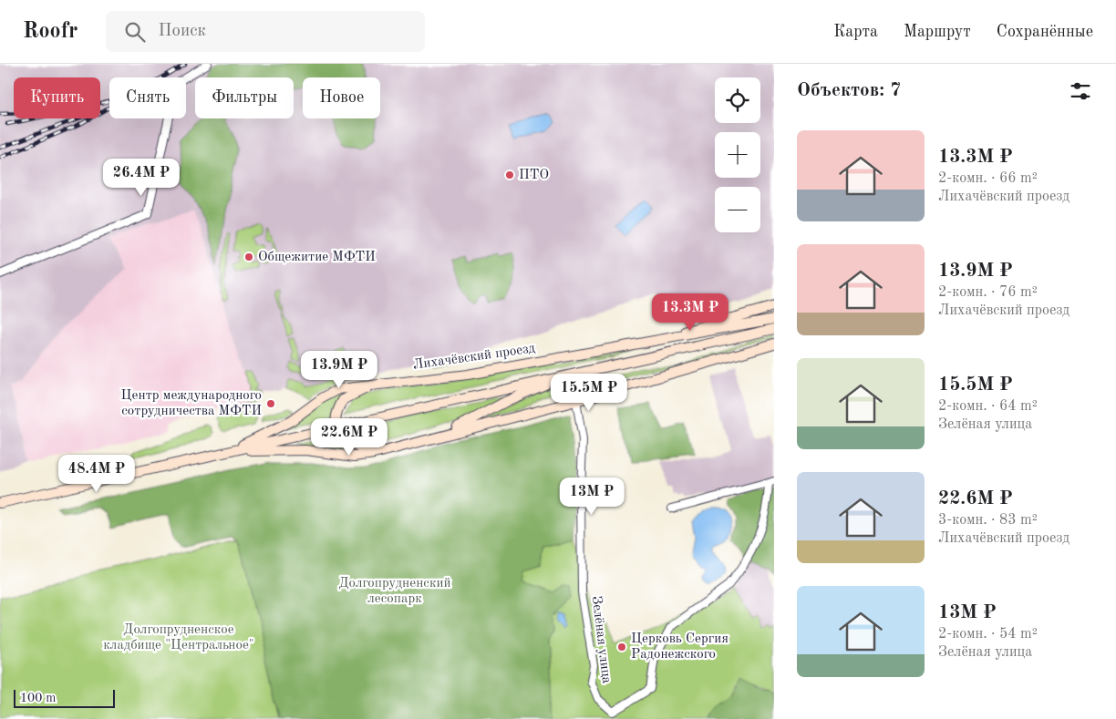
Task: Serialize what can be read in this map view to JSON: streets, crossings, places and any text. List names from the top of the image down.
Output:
{
  "streets": {
    "main road": ["Лихачёвский проезд"],
    "street": ["Зелёная улица"]
  },
  "parks": ["Долгопрудненский лесопарк", "Долгопрудненское кладбище \"Центральное\""],
  "places": [
    "ПТО",
    "Общежитие МФТИ",
    "Центр международного сотрудничества МФТИ",
    "Церковь Сергия Радонежского"
  ],
  "scale_bar": "100 m",
  "page": {
    "header": "Roofr",
    "search": "Поиск",
    "nav": ["Карта", "Маршрут", "Сохранённые"],
    "heading": "Объектов: 7",
    "map_buttons": ["+", "−"],
    "chip": [
      "Купить",
      "Снять",
      "Фильтры",
      "Новое"
    ],
    "list": [
      {
        "name": "13.3M ₽",
        "note": "2-комн. · 66 m² · Лихачёвский проезд"
      },
      {
        "name": "13.9M ₽",
        "note": "2-комн. · 76 m² · Лихачёвский проезд"
      },
      {
        "name": "15.5M ₽",
        "note": "2-комн. · 64 m² · Зелёная улица"
      },
      {
        "name": "22.6M ₽",
        "note": "3-комн. · 83 m² · Лихачёвский проезд"
      },
      {
        "name": "13M ₽",
        "note": "2-комн. · 54 m² · Зелёная улица"
      }
    ],
    "price": [
      "26.4M ₽",
      "13.3M ₽",
      "13.9M ₽",
      "15.5M ₽",
      "22.6M ₽",
      "48.4M ₽",
      "13M ₽"
    ],
    "scale": "100 m"
  }
}
